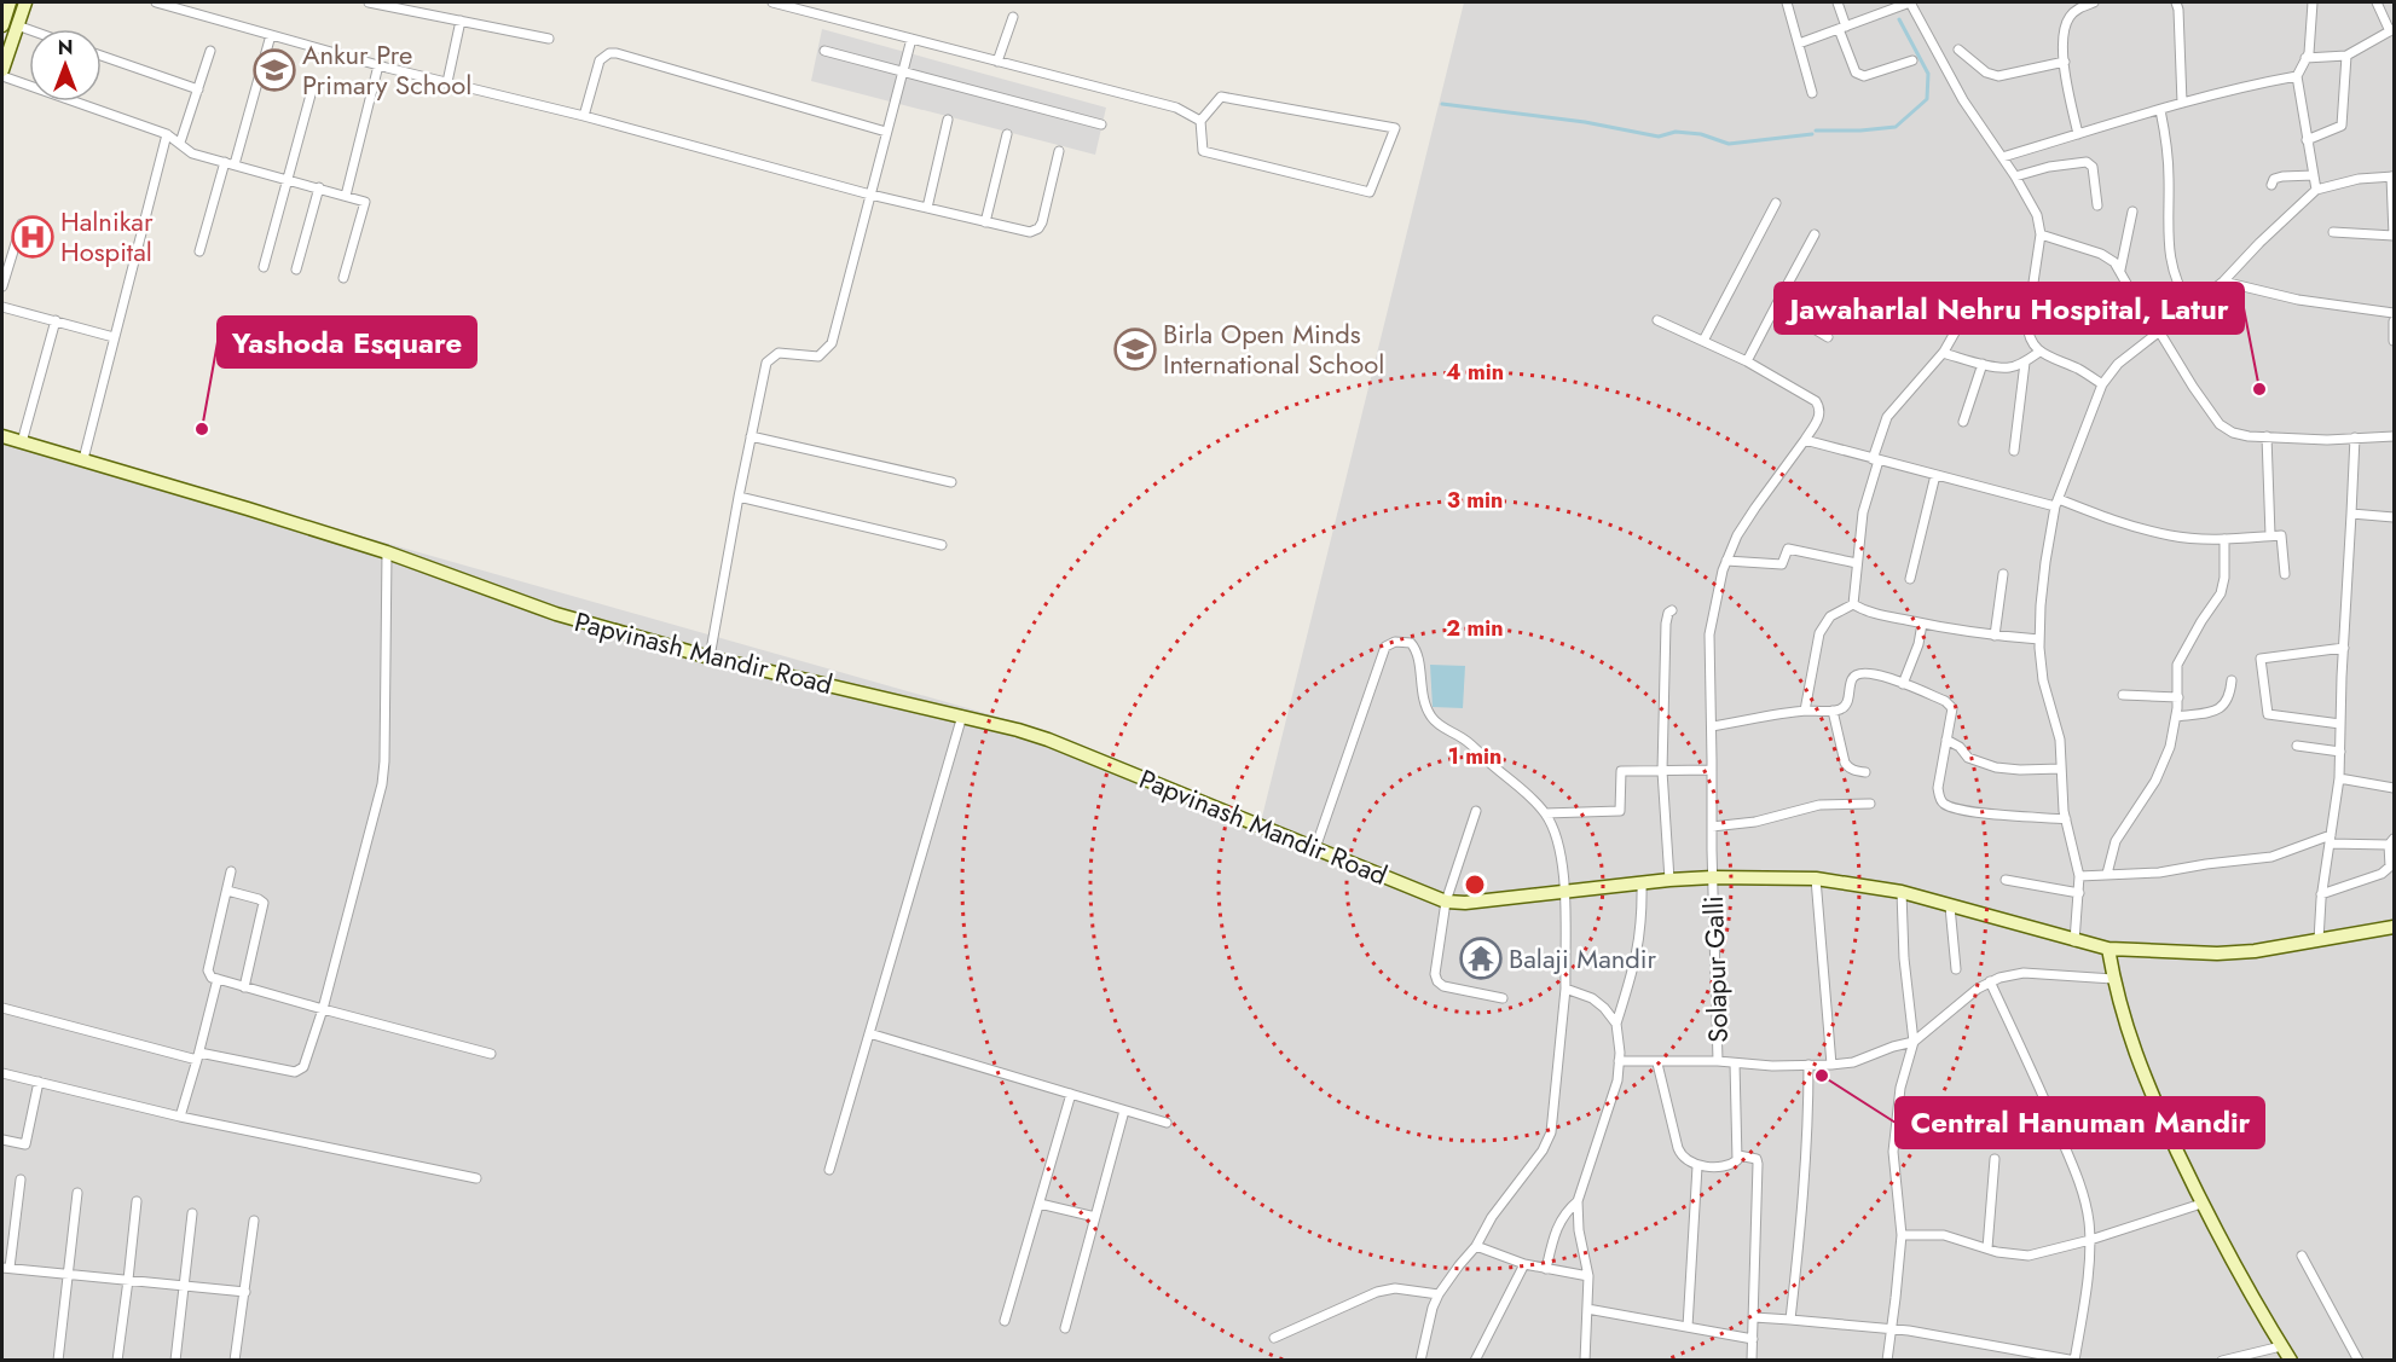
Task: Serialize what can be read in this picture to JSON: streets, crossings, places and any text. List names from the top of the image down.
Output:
{
  "streets": {
    "street": ["Papvinash Mandir Road", "Solapur Galli"]
  },
  "crossings": [
    ["Papvinash Mandir Road", "Solapur Galli"]
  ],
  "places": {
    "school or university": ["Ankur Pre Primary School", "Birla Open Minds International School"],
    "hospital": ["Halnikar Hospital"],
    "other": ["Jawaharlal Nehru Hospital, Latur", "Yashoda Esquare", "Central Hanuman Mandir"],
    "temple": ["Balaji Mandir"]
  },
  "north": "top",
  "rings": [
    "4 min",
    "3 min",
    "2 min",
    "1 min"
  ]
}
